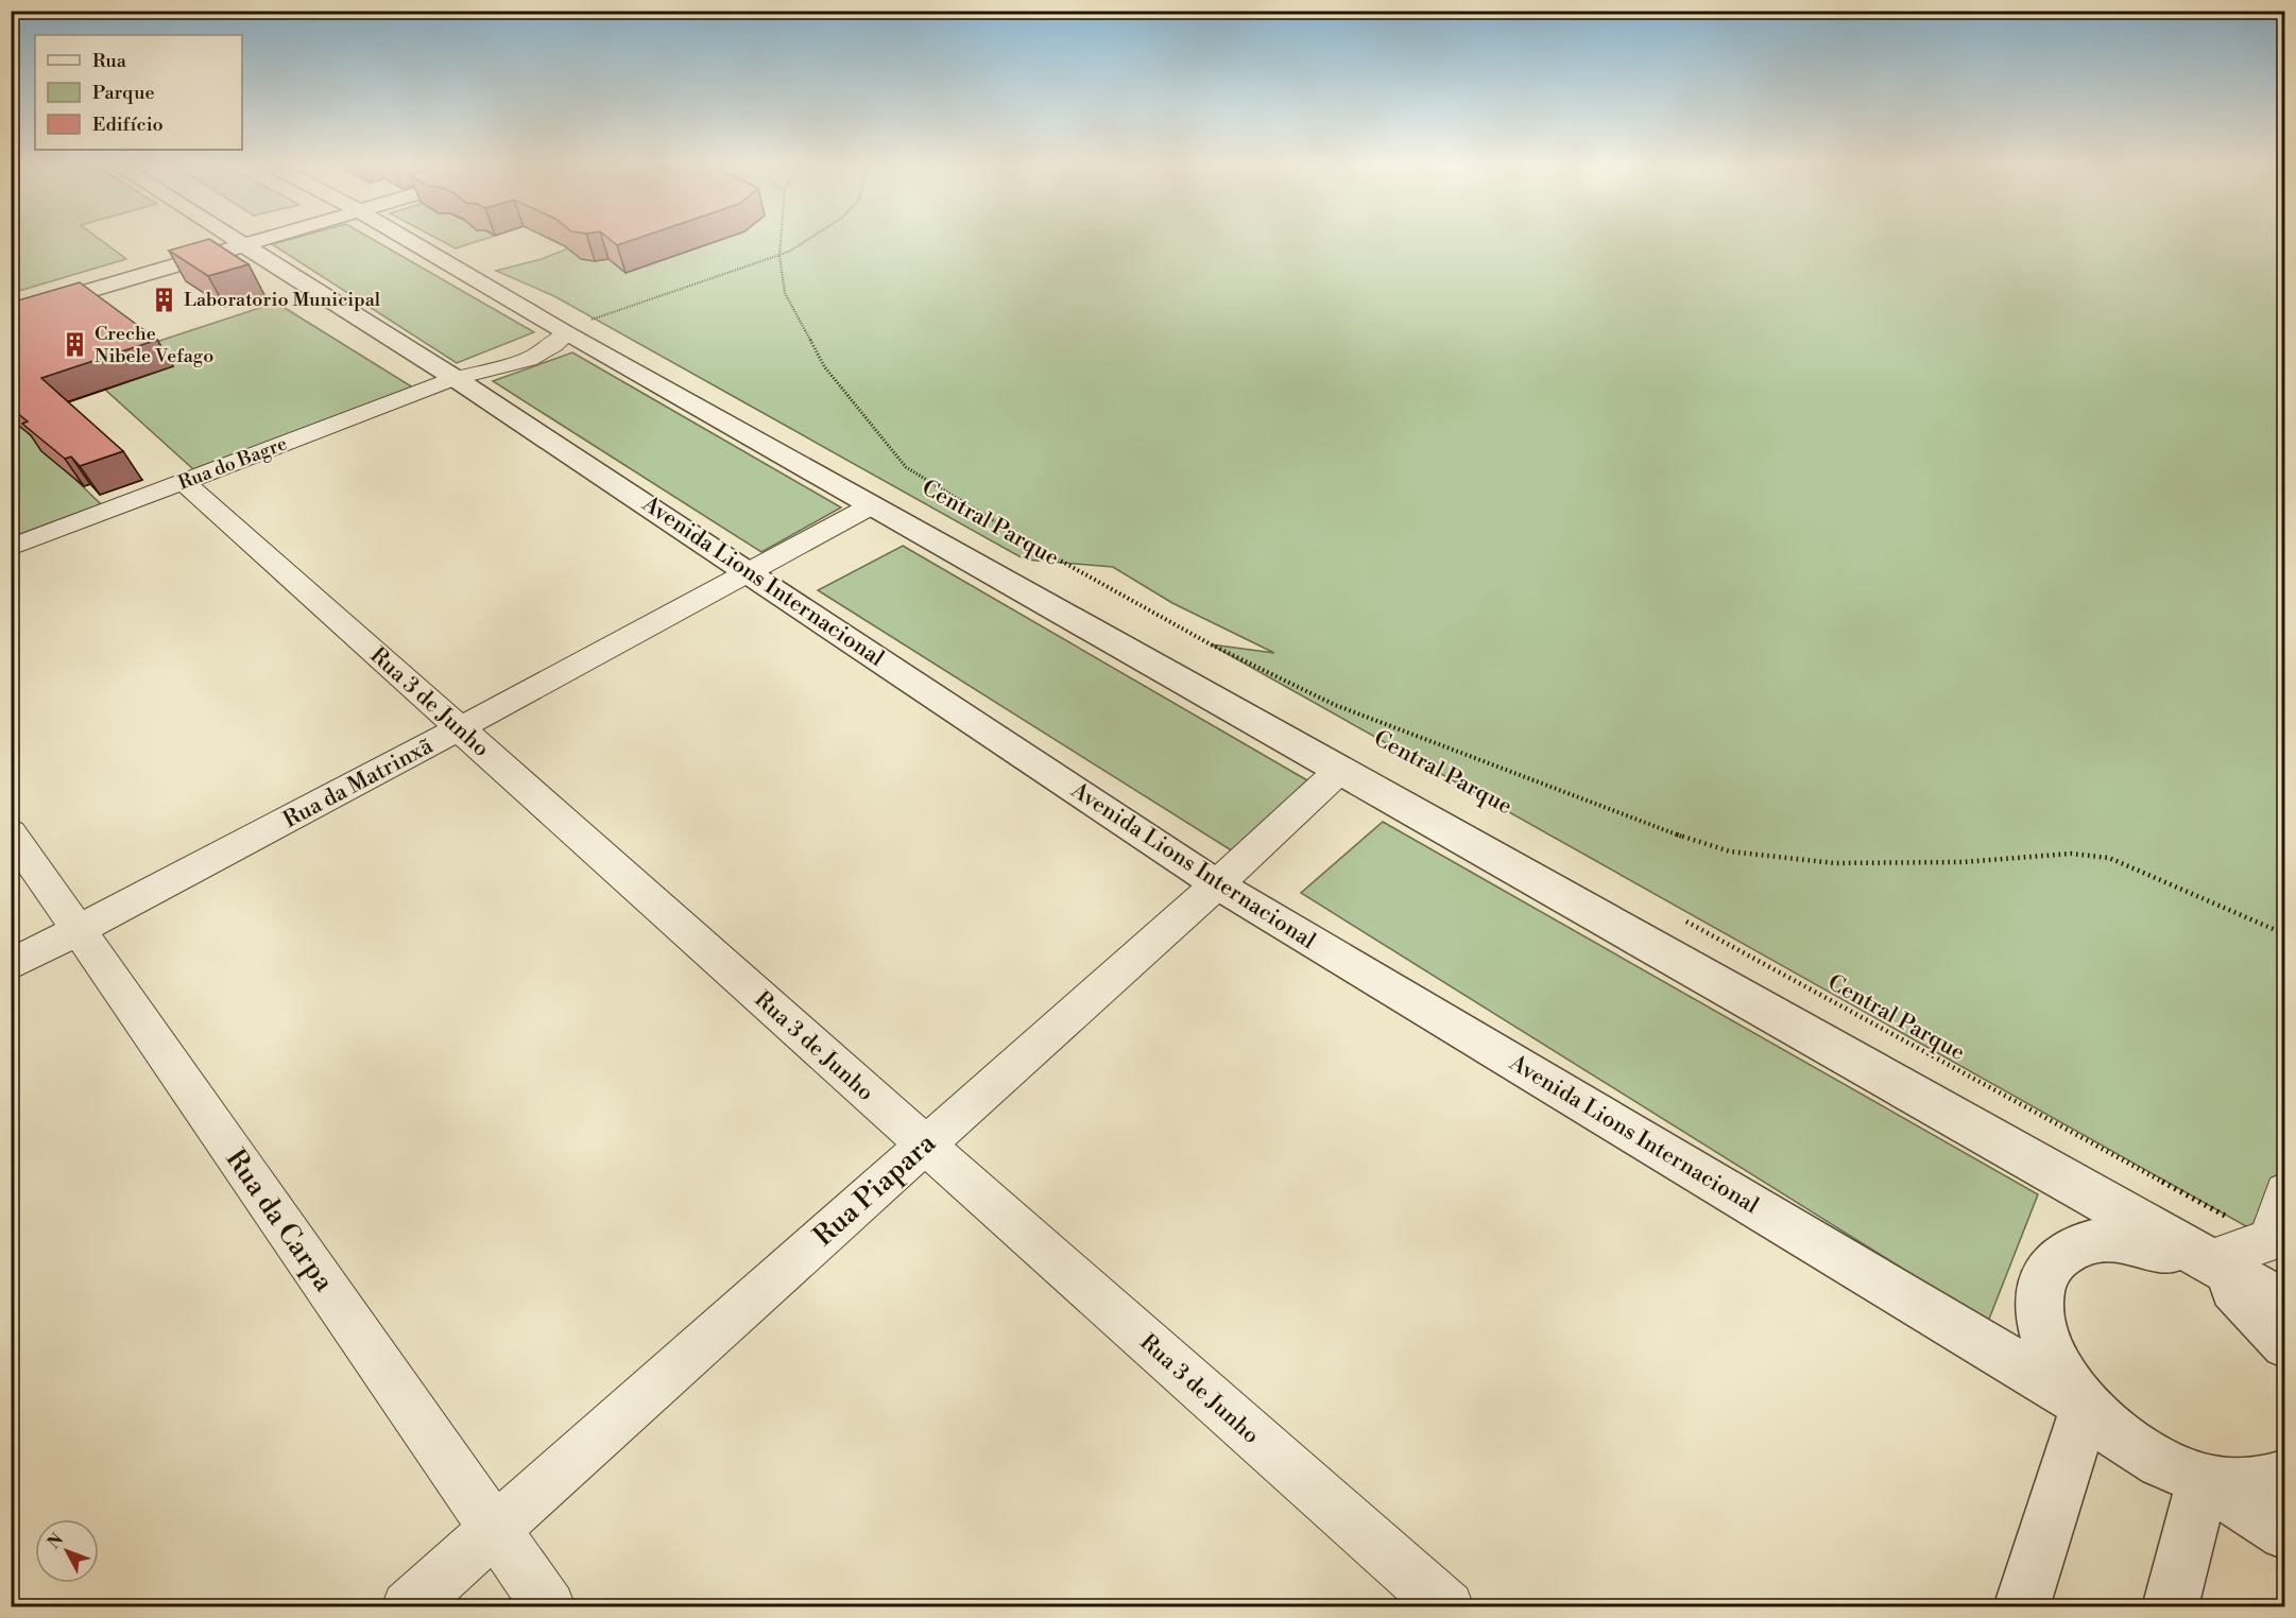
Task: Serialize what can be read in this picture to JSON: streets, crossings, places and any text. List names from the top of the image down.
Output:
{
  "streets": {
    "street": [
      "Rua do Bagre",
      "Avenida Lions Internacional",
      "Rua 3 de Junho",
      "Rua da Matrinxã",
      "Rua Piapara",
      "Rua da Carpa"
    ],
    "path": ["Central Parque"]
  },
  "crossings": [
    ["Rua do Bagre", "Avenida Lions Internacional"],
    ["Rua do Bagre", "Rua 3 de Junho"],
    ["Avenida Lions Internacional", "Rua da Matrinxã"],
    ["Avenida Lions Internacional", "Rua Piapara"],
    ["Rua 3 de Junho", "Rua da Matrinxã"],
    ["Rua 3 de Junho", "Rua Piapara"],
    ["Rua da Matrinxã", "Rua da Carpa"],
    ["Rua Piapara", "Rua da Carpa"]
  ],
  "places": {
    "building": ["Laboratorio Municipal", "Creche Nibele Vefago"]
  },
  "legend": ["Rua", "Parque", "Edifício"],
  "north": "top left"
}
